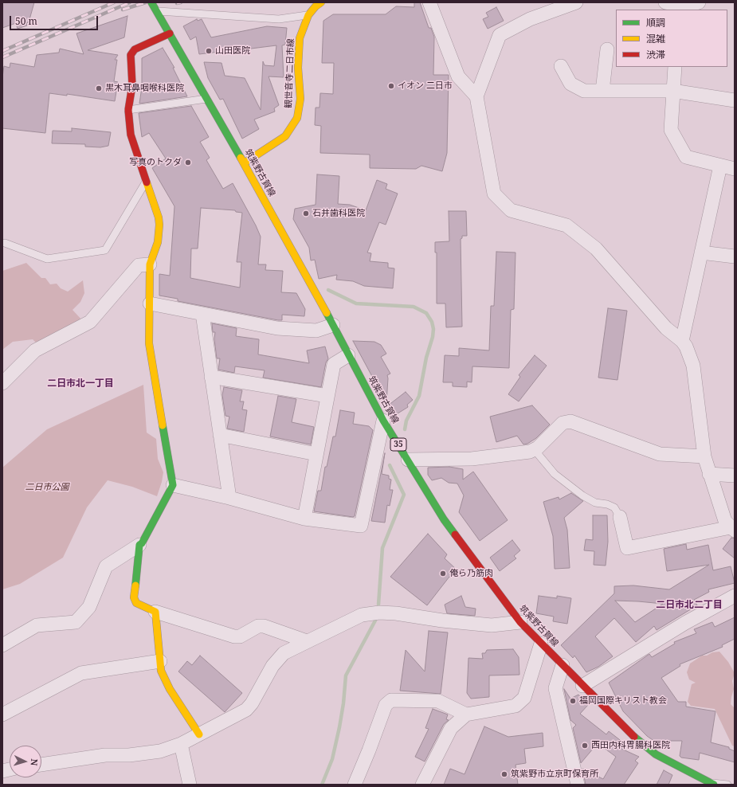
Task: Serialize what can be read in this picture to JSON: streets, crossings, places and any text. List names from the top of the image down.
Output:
{
  "streets": {
    "main road": ["観世音寺二日市線", "筑紫野古賀線", "35"]
  },
  "crossings": [
    ["観世音寺二日市線", "筑紫野古賀線"]
  ],
  "districts": ["二日市北一丁目", "二日市北二丁目"],
  "parks": ["二日市公園"],
  "places": [
    "山田医院",
    "イオン 二日市",
    "黒木耳鼻咽喉科医院",
    "写真のトクダ",
    "石井歯科医院",
    "俺ら乃筋肉",
    "福岡国際キリスト教会",
    "西田内科胃腸科医院",
    "筑紫野市立京町保育所"
  ],
  "legend": ["順調", "混雑", "渋滞"],
  "scale_bar": "50 m",
  "north": "right"
}
